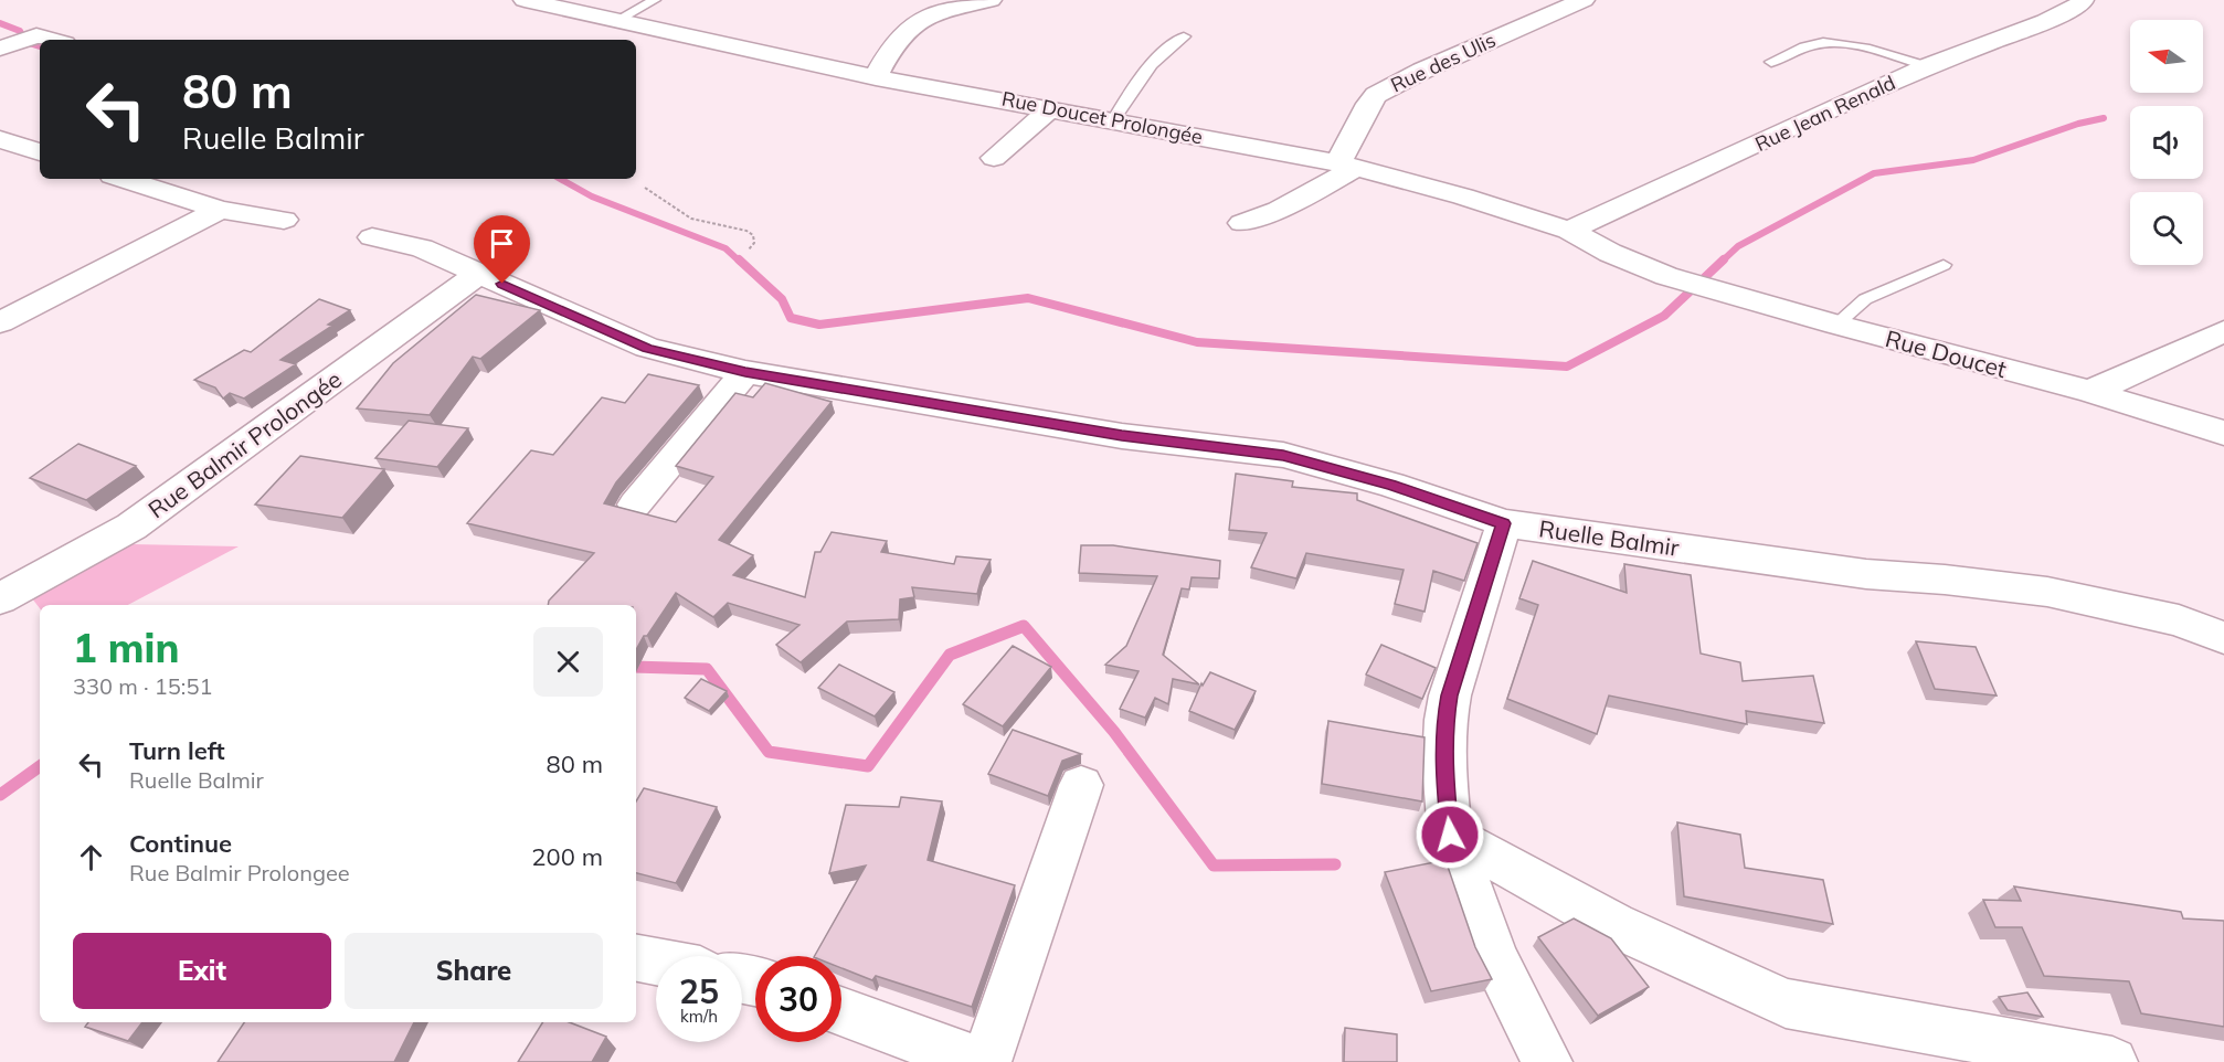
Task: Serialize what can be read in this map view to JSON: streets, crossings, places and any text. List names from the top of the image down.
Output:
{
  "streets": {
    "street": [
      "Rue des Ulis",
      "Rue Jean Renald",
      "Rue Doucet Prolongée",
      "Rue Doucet",
      "Rue Balmir Prolongée",
      "Ruelle Balmir"
    ]
  },
  "crossings": [
    ["Rue des Ulis", "Rue Doucet Prolongée"],
    ["Rue Jean Renald", "Rue Doucet Prolongée"],
    ["Rue Doucet Prolongée", "Rue Doucet"],
    ["Rue Balmir Prolongée", "Ruelle Balmir"]
  ],
  "north": "left",
  "page": {
    "turn": ["80 m", "Ruelle Balmir"],
    "heading": ["1 min", "330 m · 15:51"],
    "list": [
      {
        "name": "Turn left",
        "note": "Ruelle Balmir",
        "value": "80 m"
      },
      {
        "name": "Continue",
        "note": "Rue Balmir Prolongee",
        "value": "200 m"
      }
    ],
    "buttons": ["Exit", "Share"],
    "speed": "25 km/h",
    "limit": "30"
  }
}
